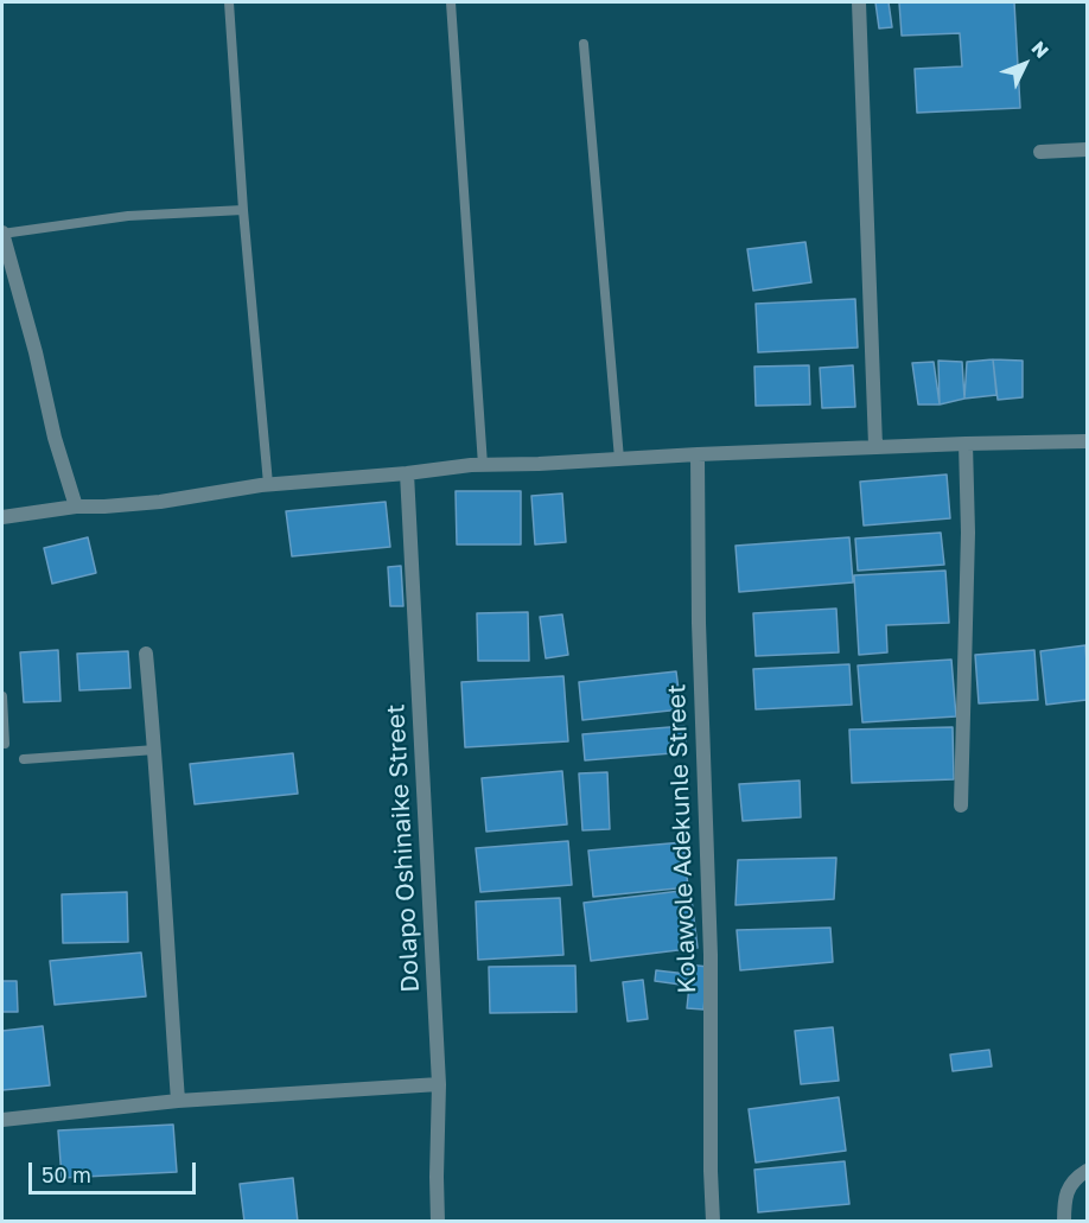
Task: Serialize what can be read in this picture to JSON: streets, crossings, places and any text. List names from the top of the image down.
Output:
{
  "streets": {
    "street": ["Kolawole Adekunle Street", "Dolapo Oshinaike Street"]
  },
  "scale_bar": "50 m",
  "north": "top right"
}
